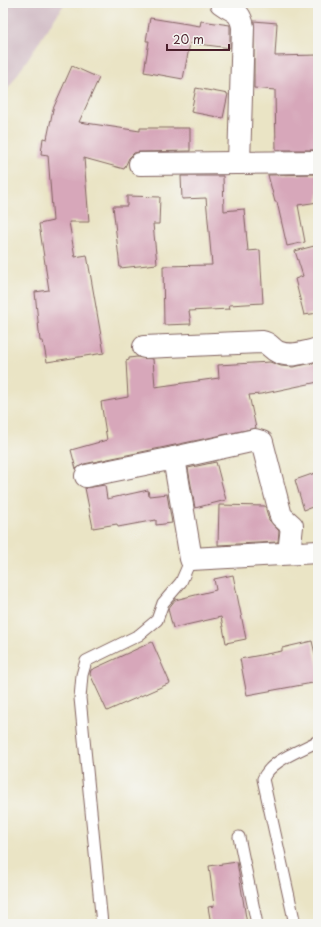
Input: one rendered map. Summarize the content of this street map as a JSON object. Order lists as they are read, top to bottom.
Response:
{
  "scale_bar": "20 m"
}
